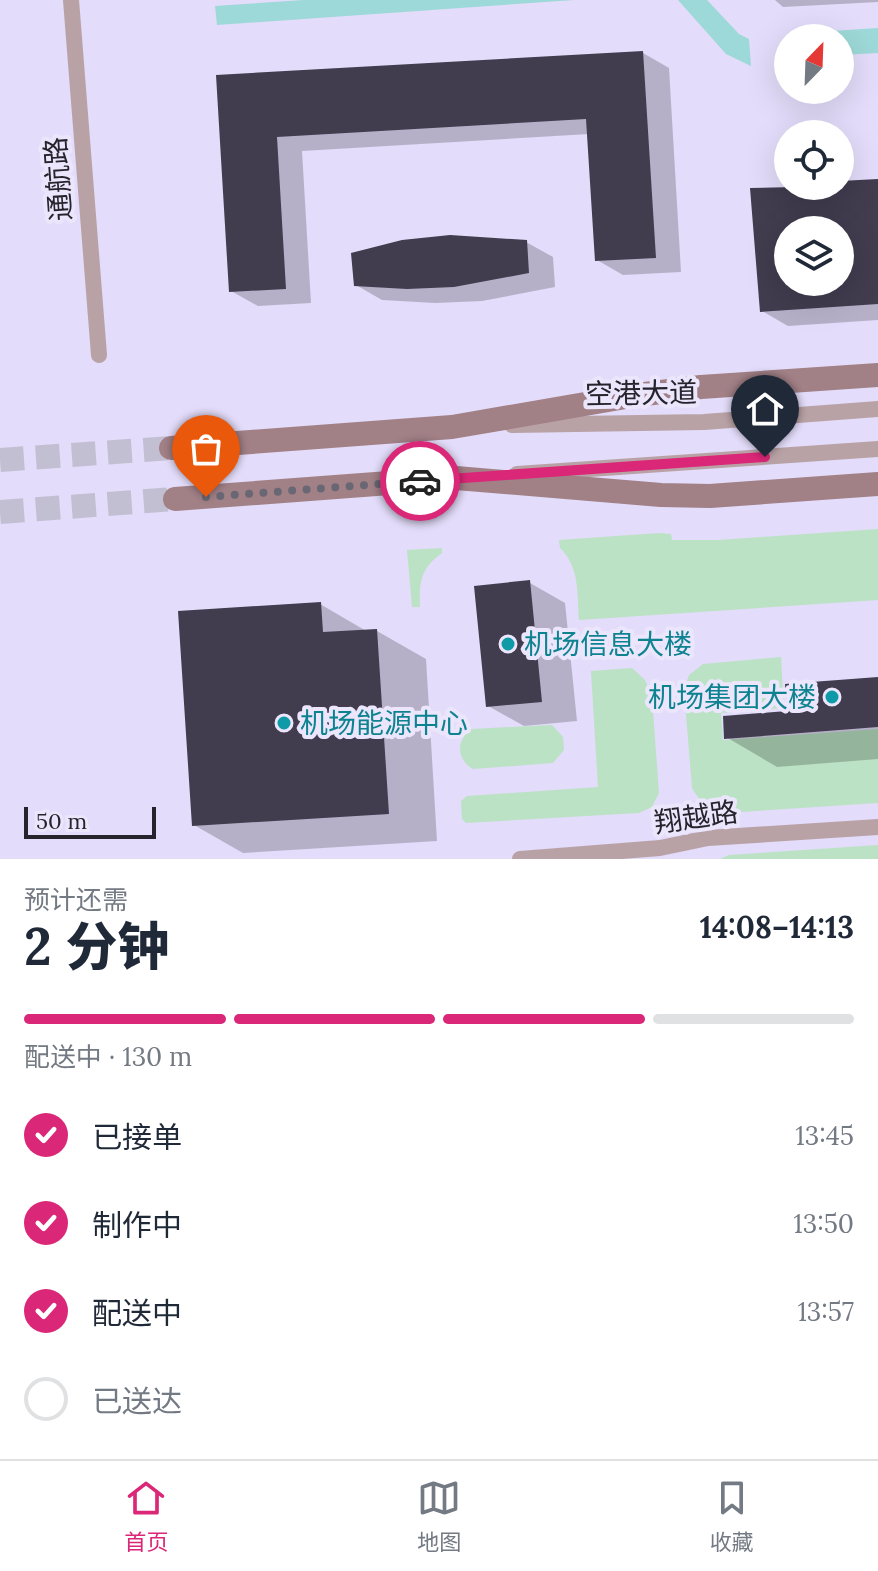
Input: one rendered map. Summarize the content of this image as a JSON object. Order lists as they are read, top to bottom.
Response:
{
  "streets": {
    "main road": ["空港大道"],
    "street": ["通航路", "翔越路"]
  },
  "places": ["机场信息大楼", "机场集团大楼", "机场能源中心"],
  "scale_bar": "50 m",
  "north": "top right",
  "page": {
    "scale": "50 m",
    "heading": ["2 分钟", "预计还需", "14:08–14:13"],
    "bar": "配送中 · 130 m",
    "list": [
      ["已接单", "13:45"],
      ["制作中", "13:50"],
      ["配送中", "13:57"],
      "已送达"
    ],
    "tabs": ["首页", "地图", "收藏"]
  }
}
